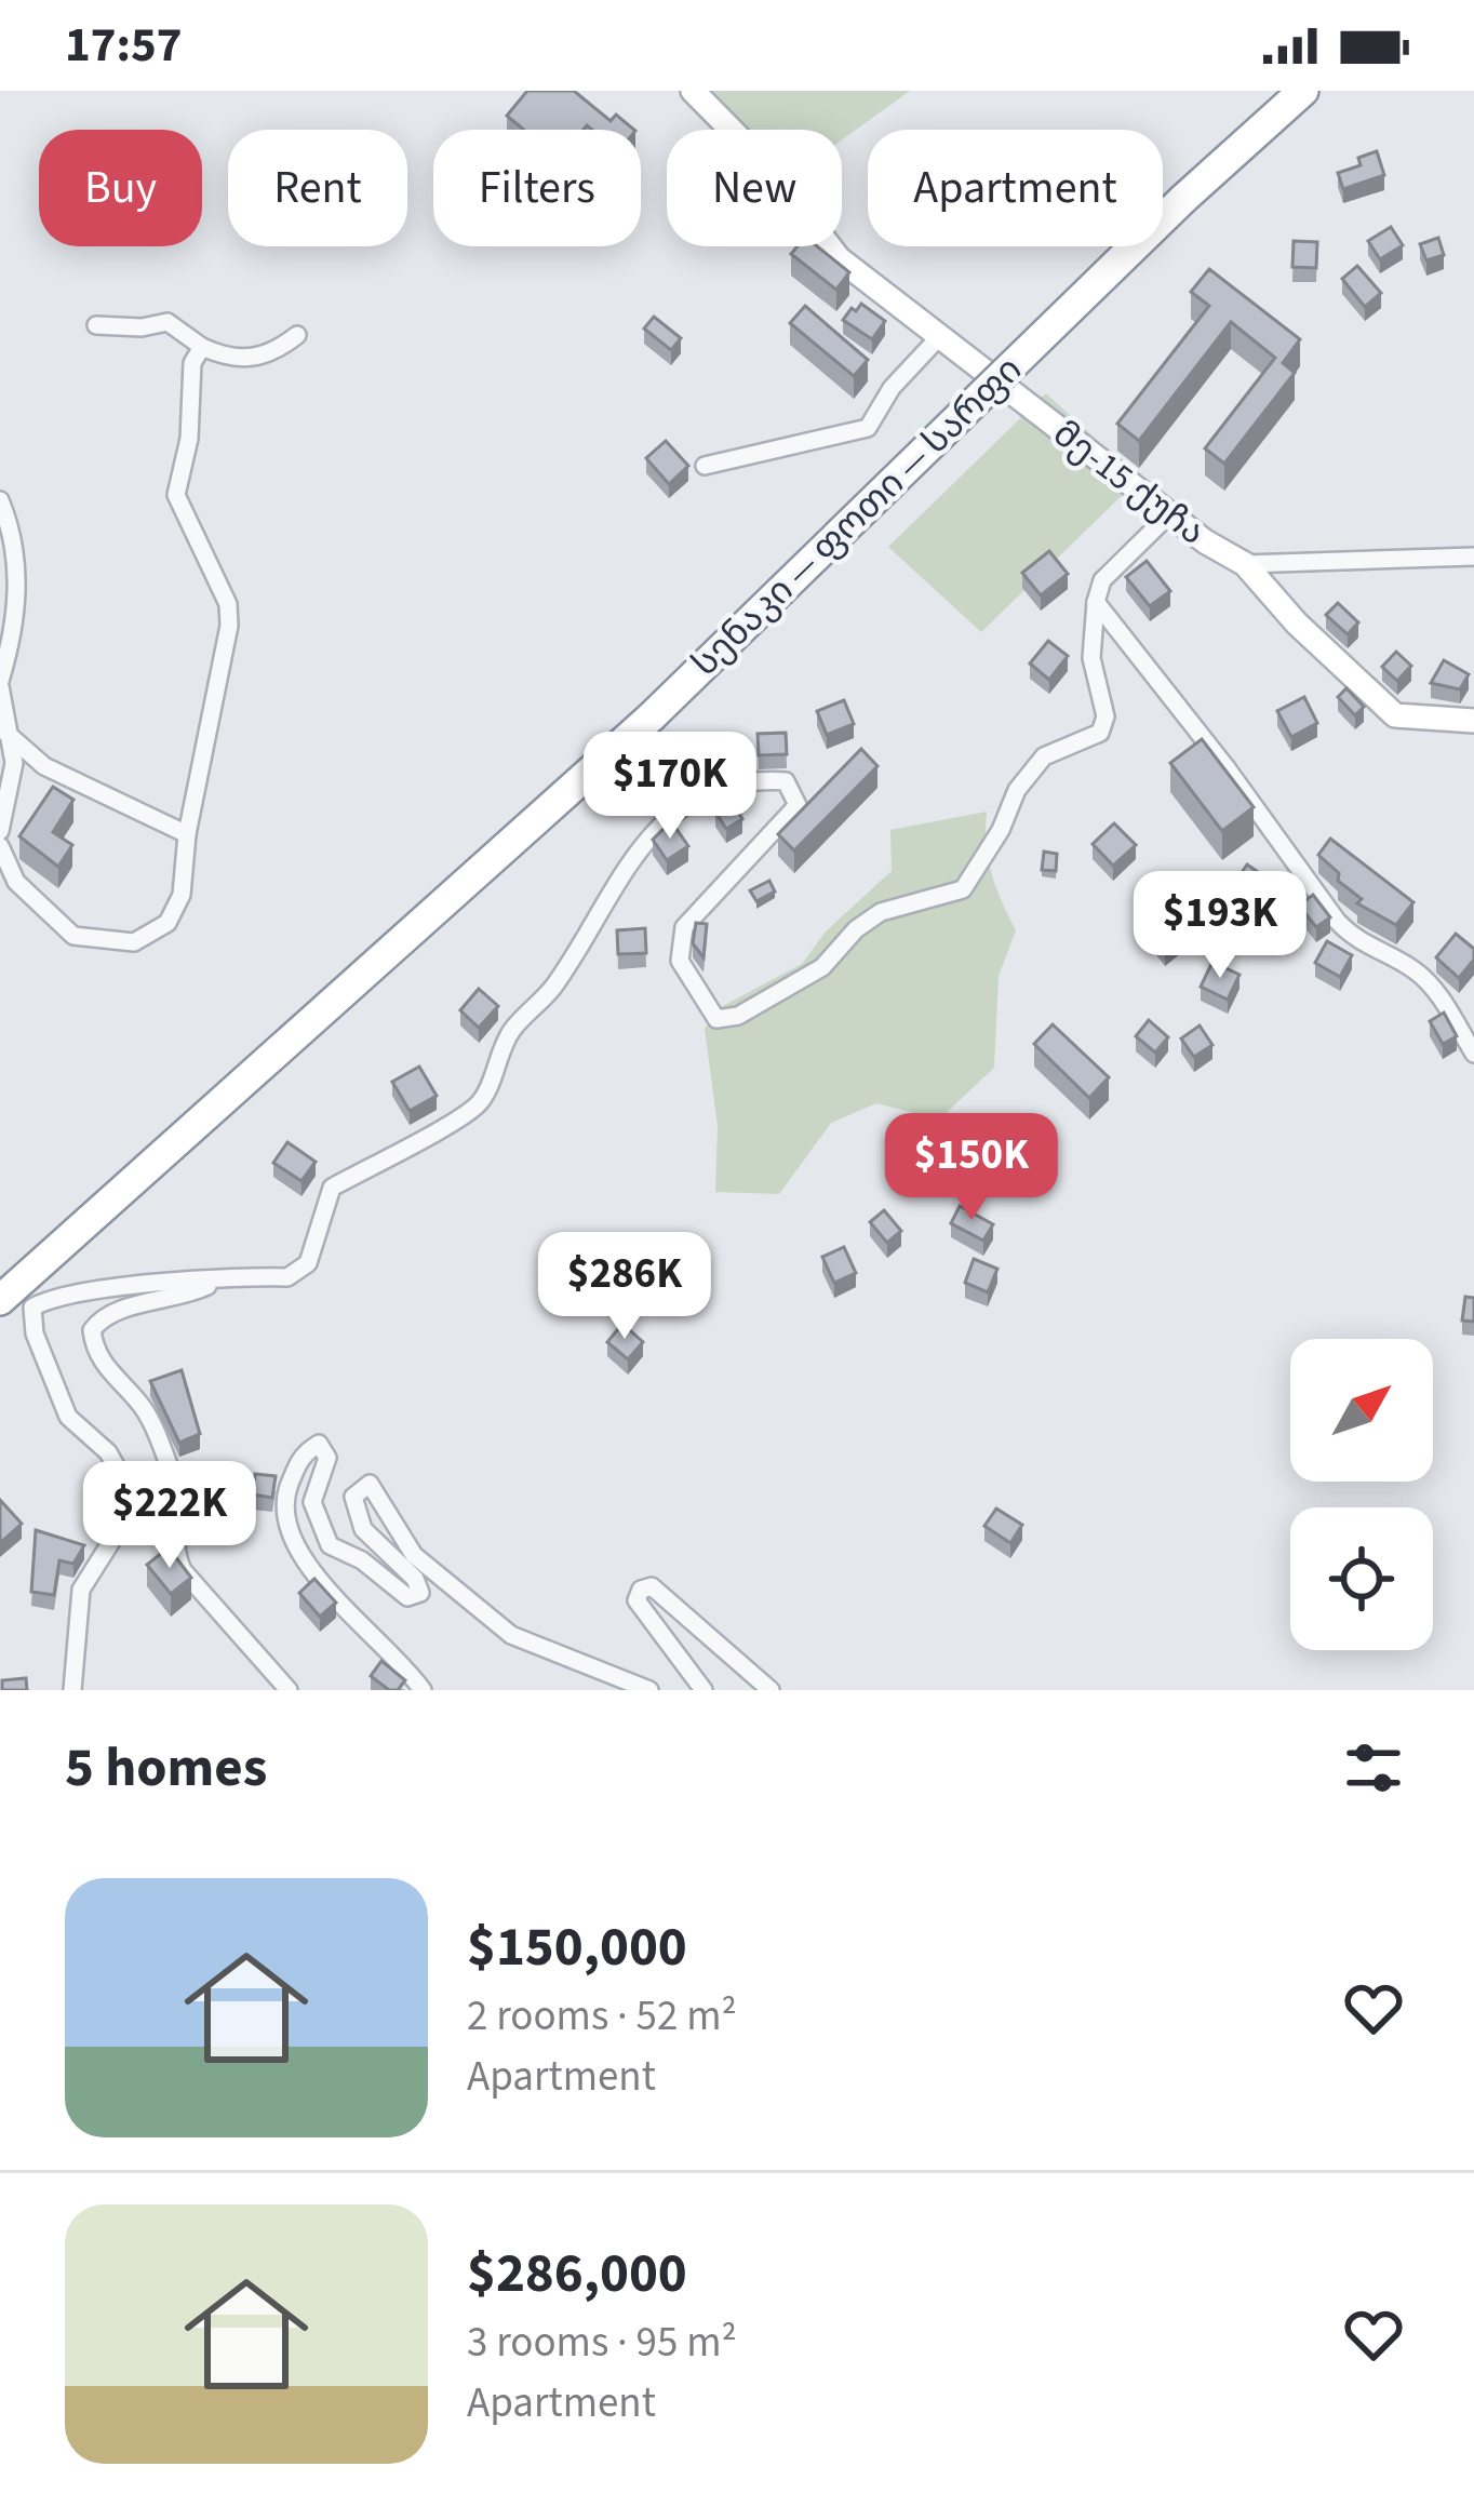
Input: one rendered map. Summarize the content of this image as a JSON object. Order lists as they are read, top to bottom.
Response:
{
  "streets": {
    "highway": ["სენაკი — ფოთი — სარფი"],
    "street": ["მე-15 ქუჩა"]
  },
  "north": "top right",
  "page": {
    "status": "17:57",
    "chip": [
      "Buy",
      "Rent",
      "Filters",
      "New",
      "Apartment"
    ],
    "price": [
      "$170K",
      "$193K",
      "$150K",
      "$286K",
      "$222K"
    ],
    "heading": "5 homes",
    "list": [
      {
        "name": "$150,000",
        "note": "2 rooms · 52 m² · Apartment"
      },
      {
        "name": "$286,000",
        "note": "3 rooms · 95 m² · Apartment"
      }
    ]
  }
}
